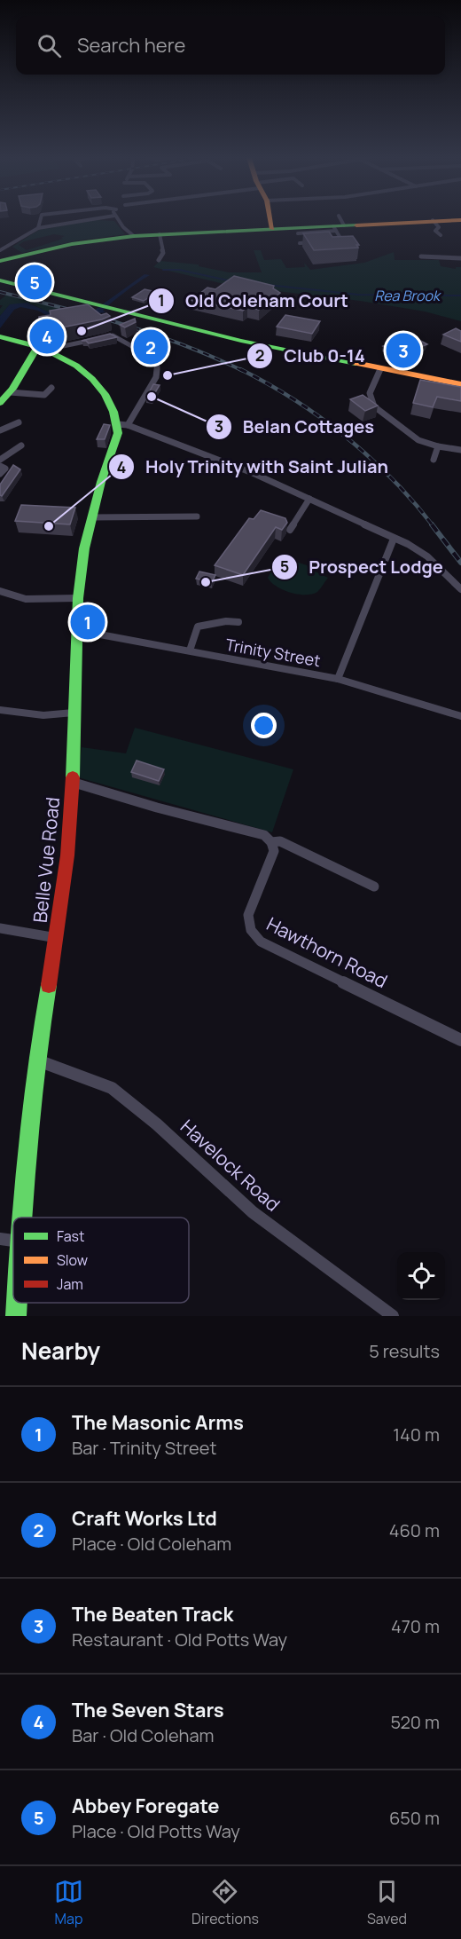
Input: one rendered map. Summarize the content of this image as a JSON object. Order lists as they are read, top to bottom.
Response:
{
  "streets": {
    "street": [
      "Trinity Street",
      "Belle Vue Road",
      "Hawthorn Road",
      "Havelock Road"
    ]
  },
  "crossings": [
    ["Trinity Street", "Belle Vue Road"],
    ["Belle Vue Road", "Havelock Road"]
  ],
  "water": ["Rea Brook"],
  "places": [
    "Old Coleham Court",
    "Club 0-14",
    "Belan Cottages",
    "Holy Trinity with Saint Julian",
    "Prospect Lodge"
  ],
  "legend": ["Fast", "Slow", "Jam"],
  "page": {
    "search": "Search here",
    "pins": [
      "5",
      "4",
      "2",
      "3",
      "1"
    ],
    "heading": ["Nearby", "5 results"],
    "list": [
      {
        "mark": "1",
        "name": "The Masonic Arms",
        "note": "Bar · Trinity Street",
        "value": "140 m"
      },
      {
        "mark": "2",
        "name": "Craft Works Ltd",
        "note": "Place · Old Coleham",
        "value": "460 m"
      },
      {
        "mark": "3",
        "name": "The Beaten Track",
        "note": "Restaurant · Old Potts Way",
        "value": "470 m"
      },
      {
        "mark": "4",
        "name": "The Seven Stars",
        "note": "Bar · Old Coleham",
        "value": "520 m"
      },
      {
        "mark": "5",
        "name": "Abbey Foregate",
        "note": "Place · Old Potts Way",
        "value": "650 m"
      }
    ],
    "nav": ["Map", "Directions", "Saved"]
  }
}
